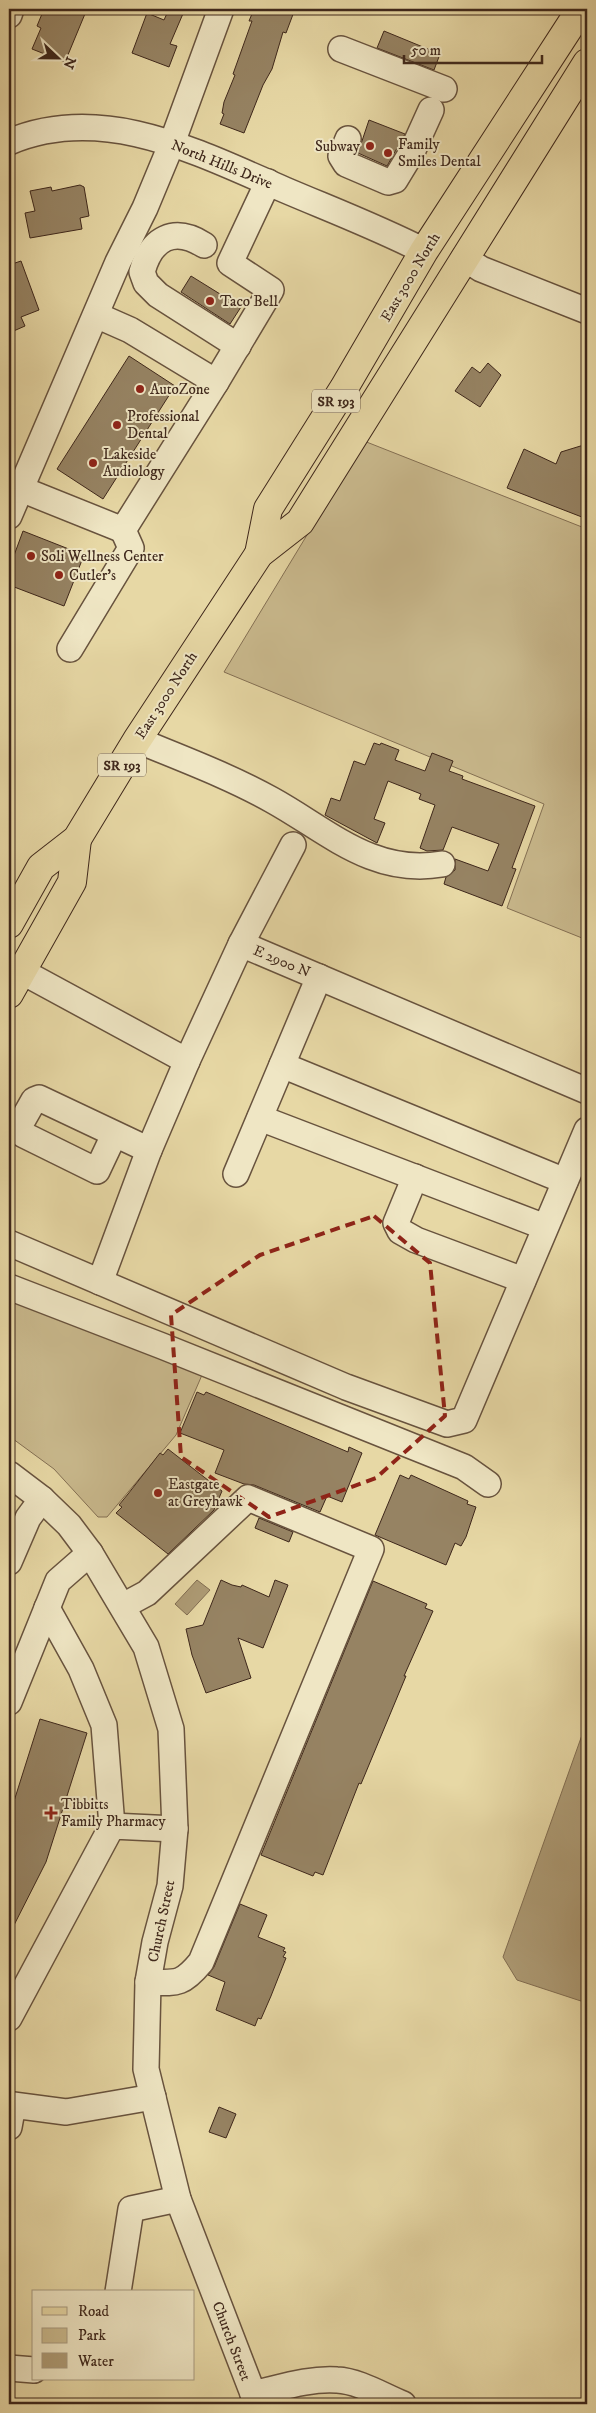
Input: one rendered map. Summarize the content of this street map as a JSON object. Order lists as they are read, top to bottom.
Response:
{
  "streets": {
    "main road": ["East 3000 North", "SR 193"],
    "street": ["North Hills Drive", "E 2900 N", "Church Street"]
  },
  "crossings": [
    ["North Hills Drive", "East 3000 North"]
  ],
  "places": {
    "other": [
      "Subway",
      "Family Smiles Dental",
      "Taco Bell",
      "AutoZone",
      "Professional Dental",
      "Lakeside Audiology",
      "Soli Wellness Center",
      "Cutler's",
      "Eastgate at Greyhawk"
    ],
    "health": ["Tibbitts Family Pharmacy"]
  },
  "legend": ["Road", "Park", "Water"],
  "scale_bar": "50 m",
  "north": "right"
}
